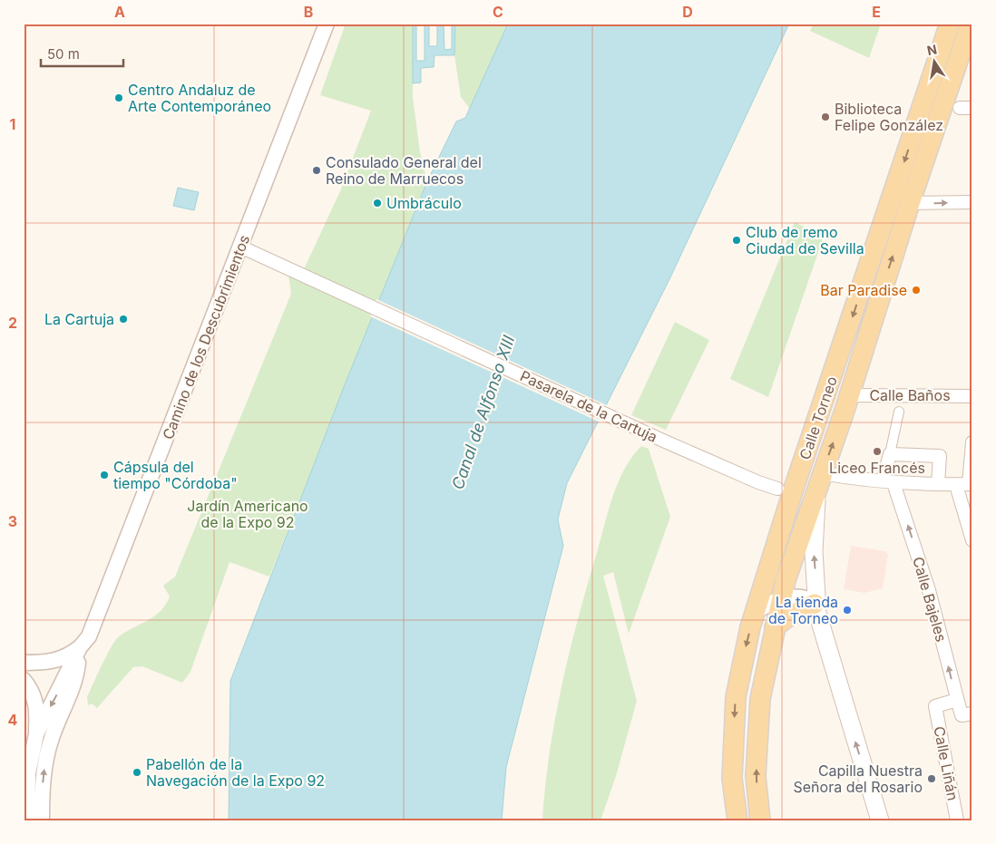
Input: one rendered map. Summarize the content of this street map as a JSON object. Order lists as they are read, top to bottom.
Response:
{
  "streets": {
    "main road": ["Calle Torneo"],
    "street": [
      "Camino de los Descubrimientos",
      "Calle Baños",
      "Pasarela de la Cartuja",
      "Calle Bajeles",
      "Calle Liñán"
    ]
  },
  "crossings": [
    ["Camino de los Descubrimientos", "Pasarela de la Cartuja"],
    ["Calle Baños", "Calle Torneo"],
    ["Pasarela de la Cartuja", "Calle Torneo"],
    ["Calle Bajeles", "Calle Liñán"]
  ],
  "water": ["Canal de Alfonso XIII"],
  "parks": ["Jardín Americano de la Expo 92"],
  "places": [
    "Centro Andaluz de Arte Contemporáneo",
    "Biblioteca Felipe González",
    "Consulado General del Reino de Marruecos",
    "Umbráculo",
    "Club de remo Ciudad de Sevilla",
    "Bar Paradise",
    "La Cartuja",
    "Liceo Francés",
    "Cápsula del tiempo \"Córdoba\"",
    "La tienda de Torneo",
    "Pabellón de la Navegación de la Expo 92",
    "Capilla Nuestra Señora del Rosario"
  ],
  "scale_bar": "50 m",
  "north": "top",
  "grid": {
    "columns": [
      "A",
      "B",
      "C",
      "D",
      "E"
    ],
    "rows": [
      "1",
      "2",
      "3",
      "4"
    ]
  }
}
